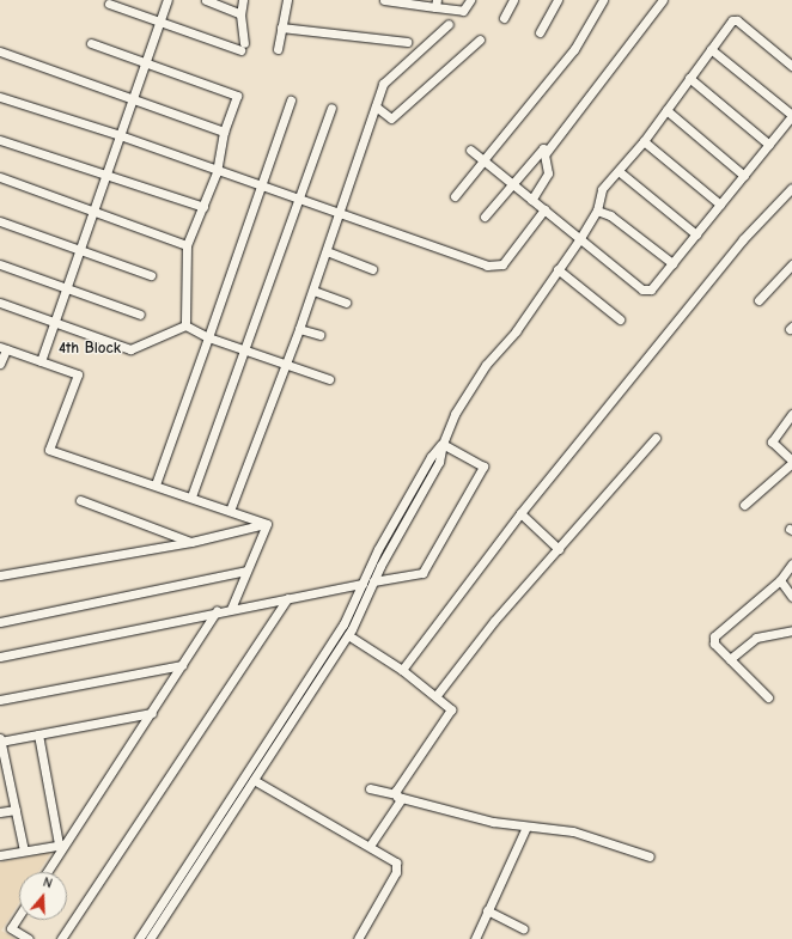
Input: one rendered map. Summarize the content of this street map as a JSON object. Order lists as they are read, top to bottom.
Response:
{
  "districts": ["4th Block"],
  "north": "top"
}
